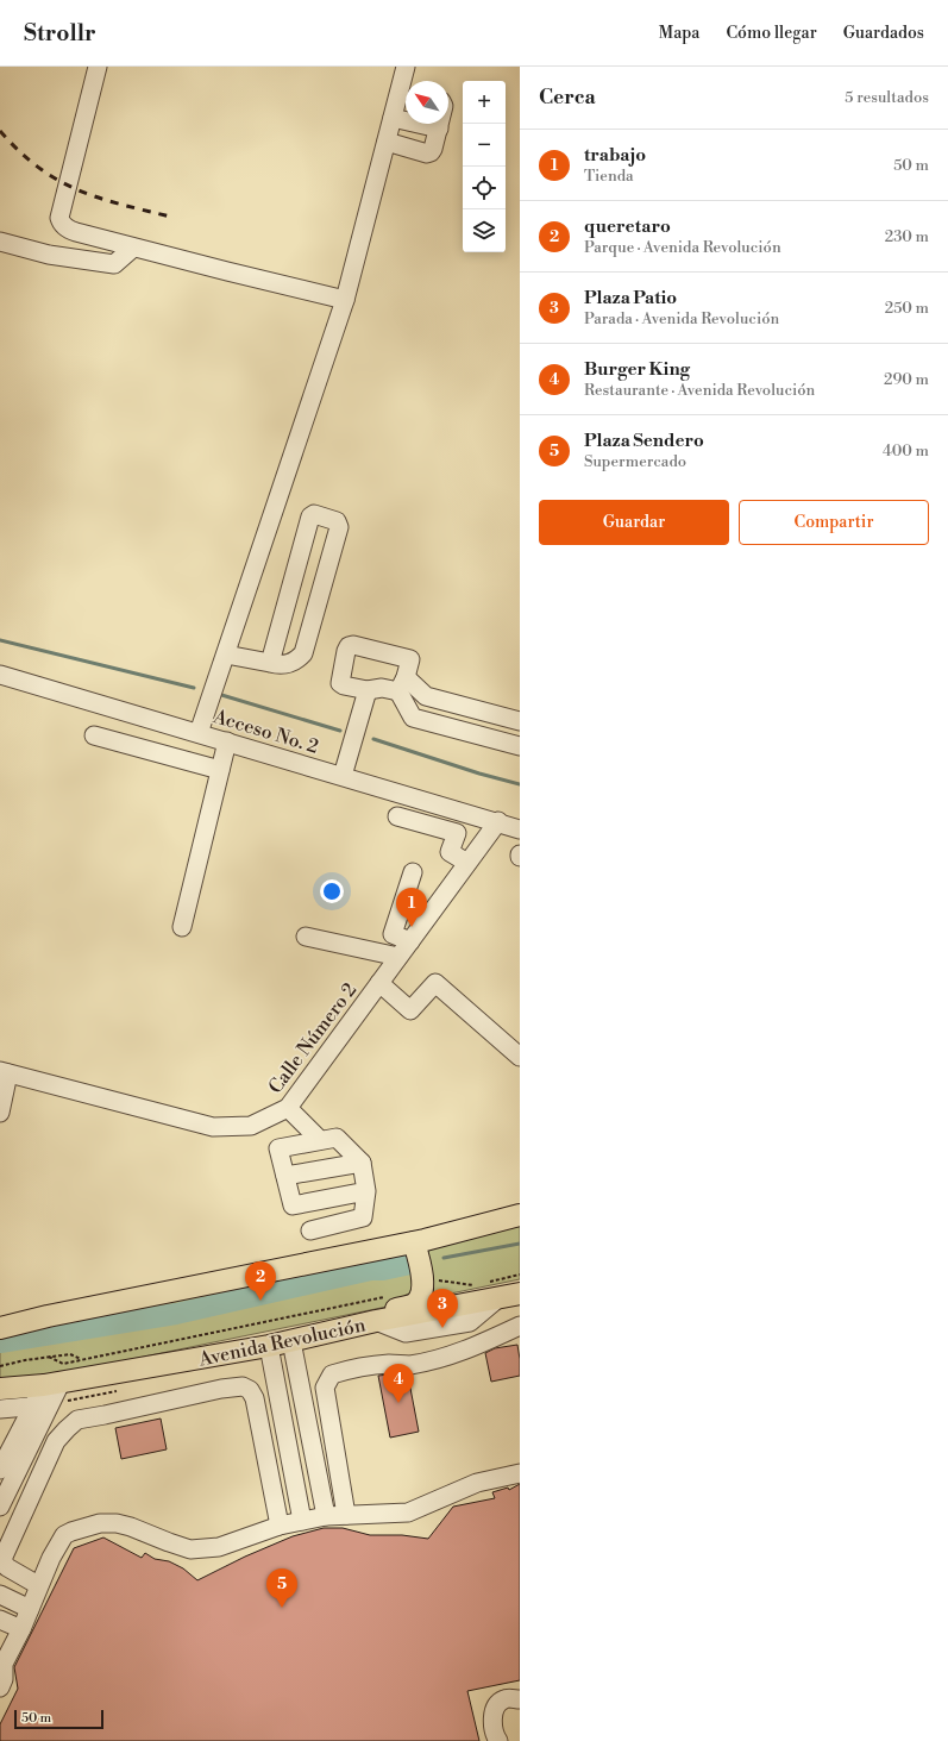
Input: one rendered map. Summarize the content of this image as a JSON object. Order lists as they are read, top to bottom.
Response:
{
  "streets": {
    "main road": ["Avenida Revolución"],
    "street": ["Acceso No. 2", "Calle Número 2"]
  },
  "crossings": [
    ["Acceso No. 2", "Calle Número 2"]
  ],
  "scale_bar": "50 m",
  "north": "top left",
  "page": {
    "header": "Strollr",
    "nav": ["Mapa", "Cómo llegar", "Guardados"],
    "heading": ["Cerca", "5 resultados"],
    "map_buttons": ["+", "−"],
    "list": [
      {
        "mark": "1",
        "name": "trabajo",
        "note": "Tienda",
        "value": "50 m"
      },
      {
        "mark": "2",
        "name": "queretaro",
        "note": "Parque · Avenida Revolución",
        "value": "230 m"
      },
      {
        "mark": "3",
        "name": "Plaza Patio",
        "note": "Parada · Avenida Revolución",
        "value": "250 m"
      },
      {
        "mark": "4",
        "name": "Burger King",
        "note": "Restaurante · Avenida Revolución",
        "value": "290 m"
      },
      {
        "mark": "5",
        "name": "Plaza Sendero",
        "note": "Supermercado",
        "value": "400 m"
      }
    ],
    "buttons": ["Guardar", "Compartir"],
    "pins": [
      "1",
      "2",
      "3",
      "4",
      "5"
    ],
    "scale": "50 m"
  }
}
